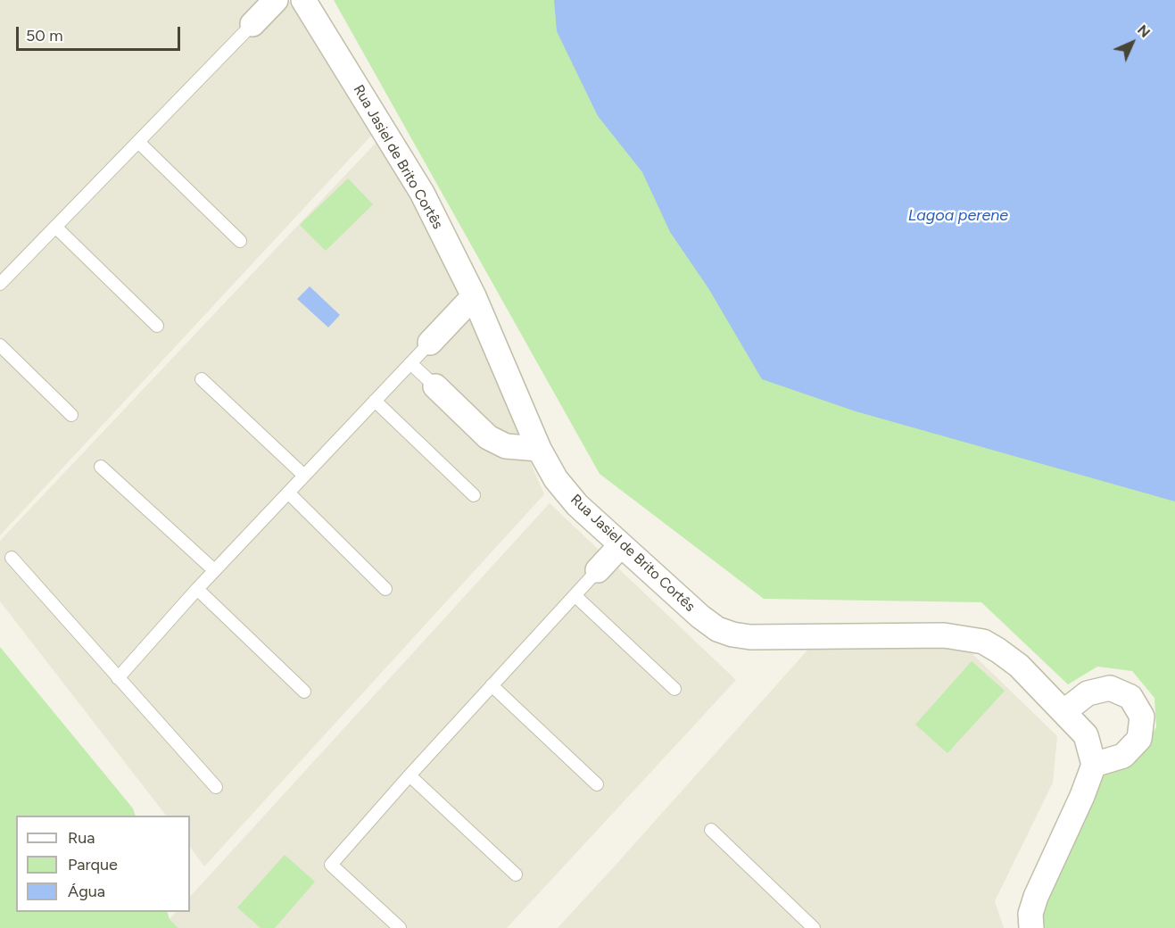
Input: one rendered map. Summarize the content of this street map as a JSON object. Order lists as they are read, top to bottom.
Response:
{
  "streets": {
    "street": ["Rua Jasiel de Brito Cortês"]
  },
  "water": ["Lagoa perene"],
  "legend": ["Rua", "Parque", "Água"],
  "scale_bar": "50 m",
  "north": "top right"
}
